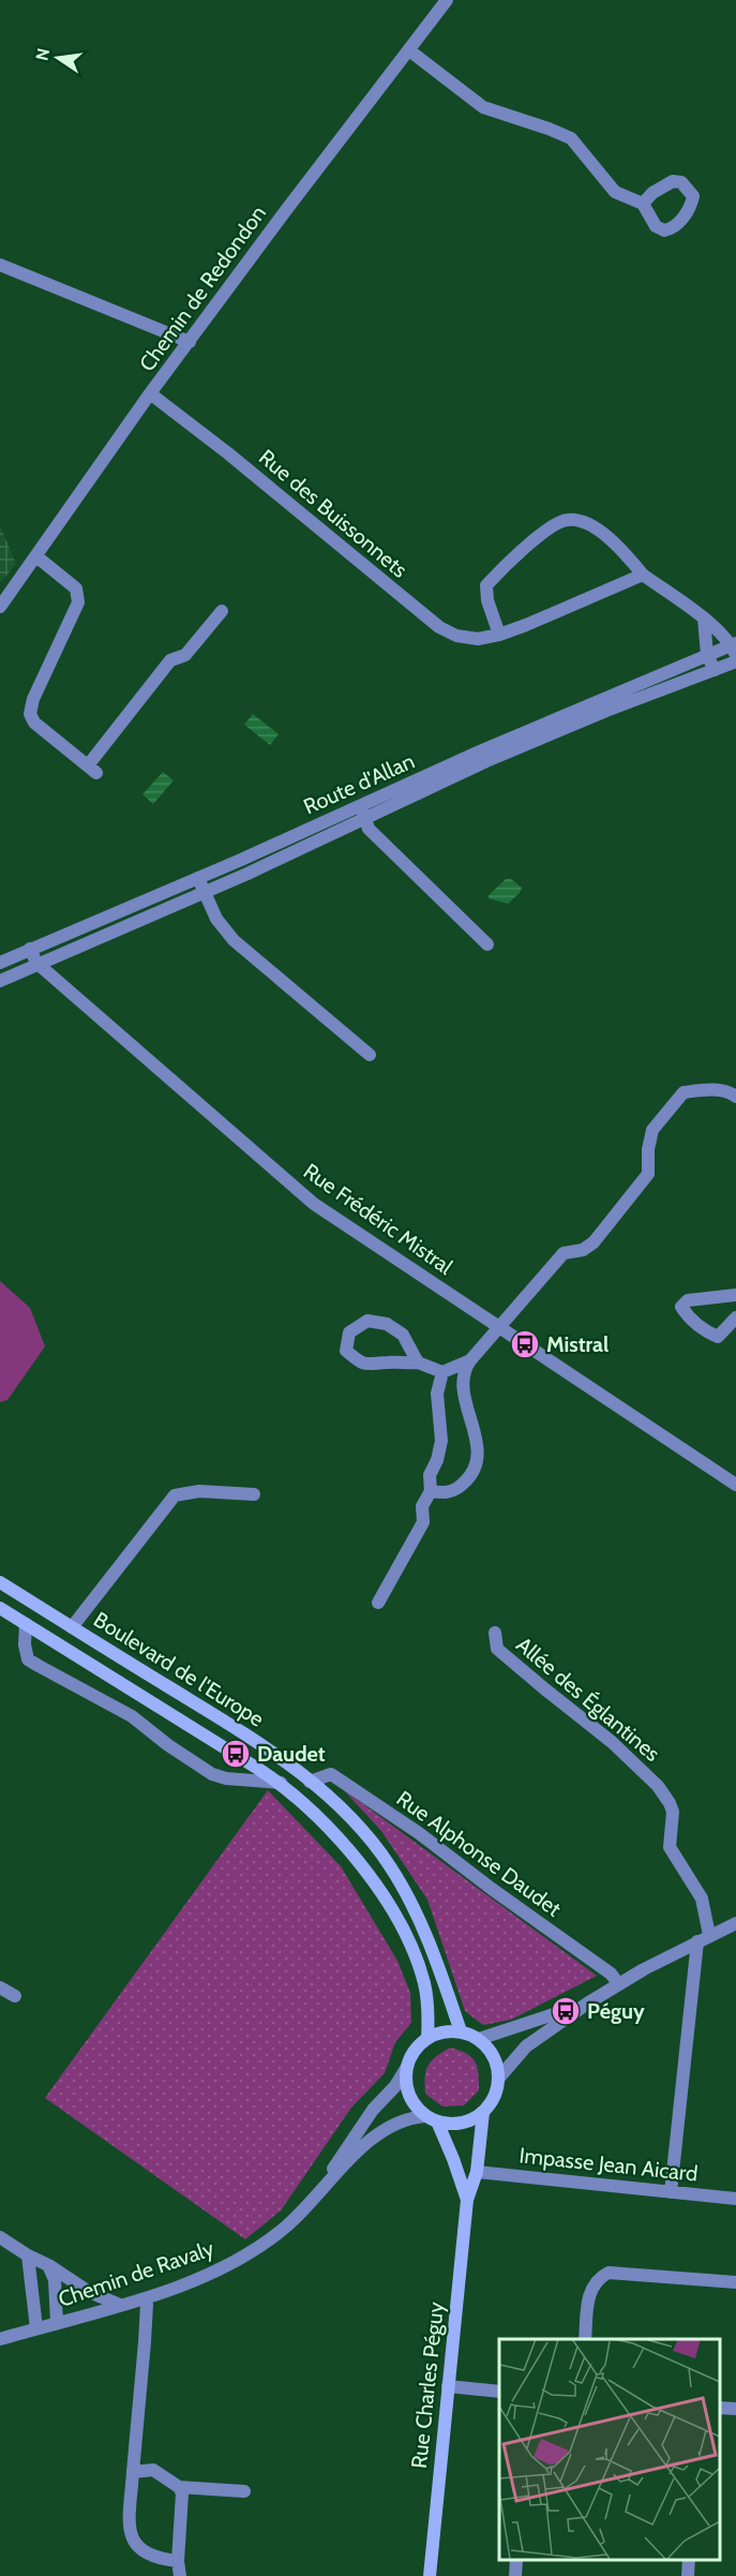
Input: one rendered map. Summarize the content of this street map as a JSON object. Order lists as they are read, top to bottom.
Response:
{
  "streets": {
    "main road": ["Boulevard de l'Europe", "Rue Charles Péguy"],
    "street": [
      "Chemin de Redondon",
      "Rue des Buissonnets",
      "Route d'Allan",
      "Rue Frédéric Mistral",
      "Allée des Églantines",
      "Rue Alphonse Daudet",
      "Impasse Jean Aicard",
      "Chemin de Ravaly"
    ]
  },
  "crossings": [
    ["Chemin de Redondon", "Rue des Buissonnets"],
    ["Route d'Allan", "Rue Frédéric Mistral"],
    ["Boulevard de l'Europe", "Rue Alphonse Daudet"],
    ["Boulevard de l'Europe", "Chemin de Ravaly"],
    ["Boulevard de l'Europe", "Rue Charles Péguy"],
    ["Allée des Églantines", "Impasse Jean Aicard"],
    ["Impasse Jean Aicard", "Rue Charles Péguy"],
    ["Chemin de Ravaly", "Rue Charles Péguy"]
  ],
  "places": {
    "bus stop": ["Mistral", "Daudet", "Péguy"]
  },
  "north": "left"
}
